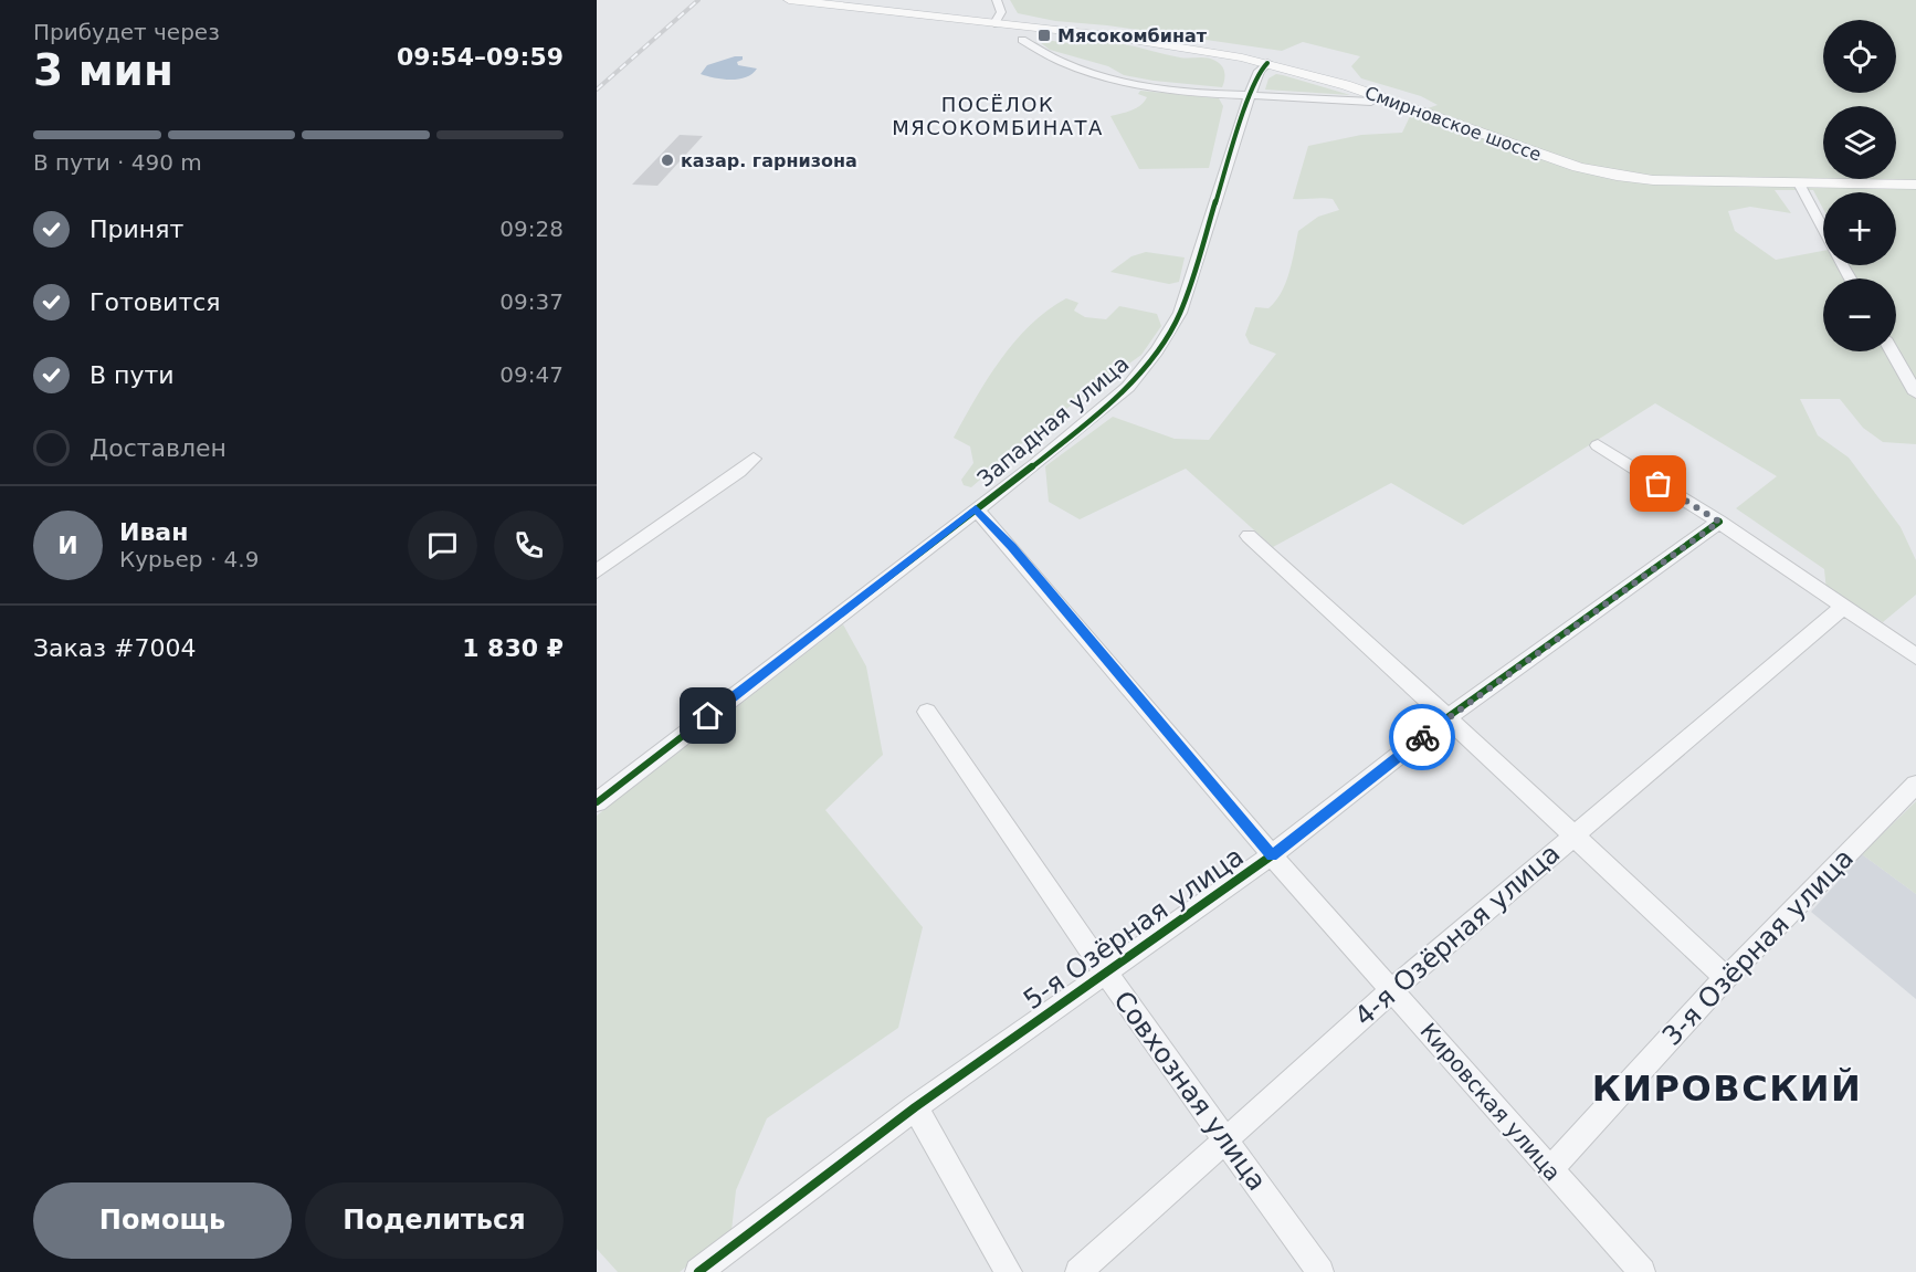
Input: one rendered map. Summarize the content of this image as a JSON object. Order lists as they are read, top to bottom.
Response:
{
  "streets": {
    "main road": ["Смирновское шоссе"],
    "street": [
      "Западная улица",
      "5-я Озёрная улица",
      "4-я Озёрная улица",
      "3-я Озёрная улица",
      "Совхозная улица",
      "Кировская улица"
    ]
  },
  "crossings": [
    ["Смирновское шоссе", "Западная улица"],
    ["Западная улица", "Кировская улица"],
    ["5-я Озёрная улица", "Совхозная улица"],
    ["5-я Озёрная улица", "Кировская улица"],
    ["4-я Озёрная улица", "Совхозная улица"],
    ["4-я Озёрная улица", "Кировская улица"],
    ["3-я Озёрная улица", "Кировская улица"]
  ],
  "districts": ["ПОСЁЛОК МЯСОКОМБИНАТА", "КИРОВСКИЙ"],
  "places": {
    "transit": ["Мясокомбинат"],
    "other": ["казар. гарнизона"]
  },
  "page": {
    "heading": ["3 мин", "Прибудет через", "09:54–09:59"],
    "panel": [
      "Иван",
      "Курьер · 4.9",
      "Заказ #7004",
      "1 830 ₽"
    ],
    "map_buttons": ["+", "−"],
    "bar": "В пути · 490 m",
    "list": [
      ["Принят", "09:28"],
      ["Готовится", "09:37"],
      ["В пути", "09:47"],
      "Доставлен"
    ],
    "round": "И",
    "buttons": ["Помощь", "Поделиться"]
  }
}
